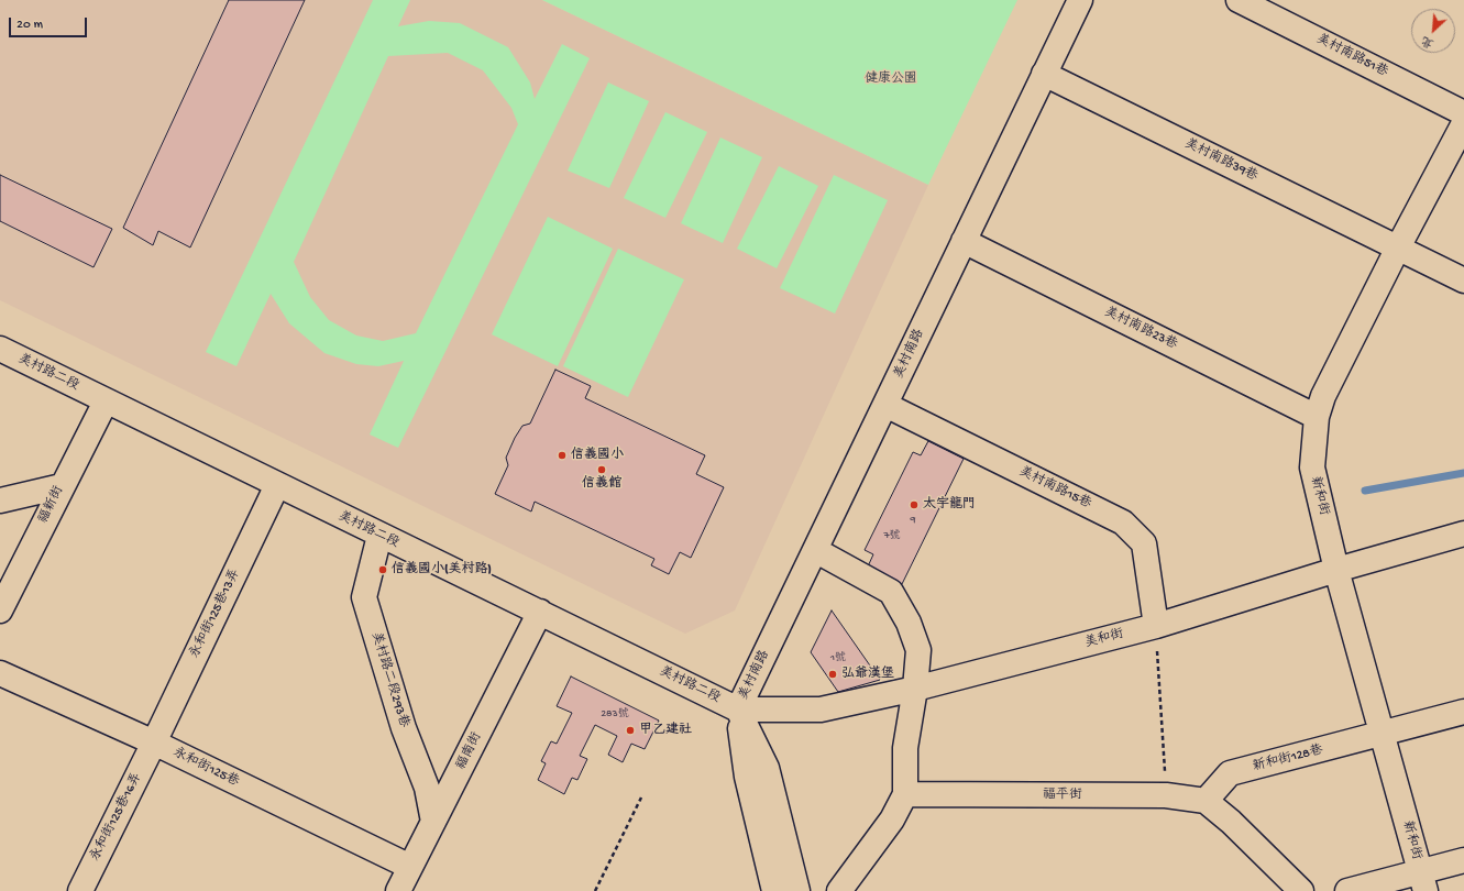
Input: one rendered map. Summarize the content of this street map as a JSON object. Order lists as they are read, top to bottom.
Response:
{
  "streets": {
    "street": [
      "美村南路51巷",
      "美村南路39巷",
      "美村南路23巷",
      "美村南路",
      "美村路二段",
      "美村南路15巷",
      "新和街",
      "福新街",
      "永和街125巷13弄",
      "美和街",
      "美村路二段293巷",
      "福南街",
      "新和街128巷",
      "永和街125巷",
      "福平街",
      "永和街125巷16弄"
    ]
  },
  "crossings": [
    ["美村南路39巷", "美村南路"],
    ["美村南路39巷", "新和街"],
    ["美村南路23巷", "美村南路"],
    ["美村南路23巷", "新和街"],
    ["美村南路", "美村路二段"],
    ["美村南路", "美村南路15巷"],
    ["美村南路", "美和街"],
    ["美村路二段", "福新街"],
    ["美村路二段", "永和街125巷13弄"],
    ["美村路二段", "美和街"],
    ["美村路二段", "美村路二段293巷"],
    ["美村路二段", "福南街"],
    ["美村南路15巷", "美和街"],
    ["新和街", "美和街"],
    ["新和街", "新和街128巷"],
    ["永和街125巷13弄", "永和街125巷"],
    ["永和街125巷13弄", "永和街125巷16弄"],
    ["美村路二段293巷", "福南街"],
    ["福南街", "永和街125巷"],
    ["新和街128巷", "福平街"],
    ["永和街125巷", "永和街125巷16弄"]
  ],
  "parks": ["健康公園"],
  "places": [
    "信義國小",
    "信義館",
    "太宇龍門",
    "信義國小(美村路)",
    "弘爺漢堡",
    "甲乙建社"
  ],
  "house_numbers": [
    "9",
    "7號",
    "1號",
    "283號"
  ],
  "scale_bar": "20 m",
  "north": "bottom left"
}
